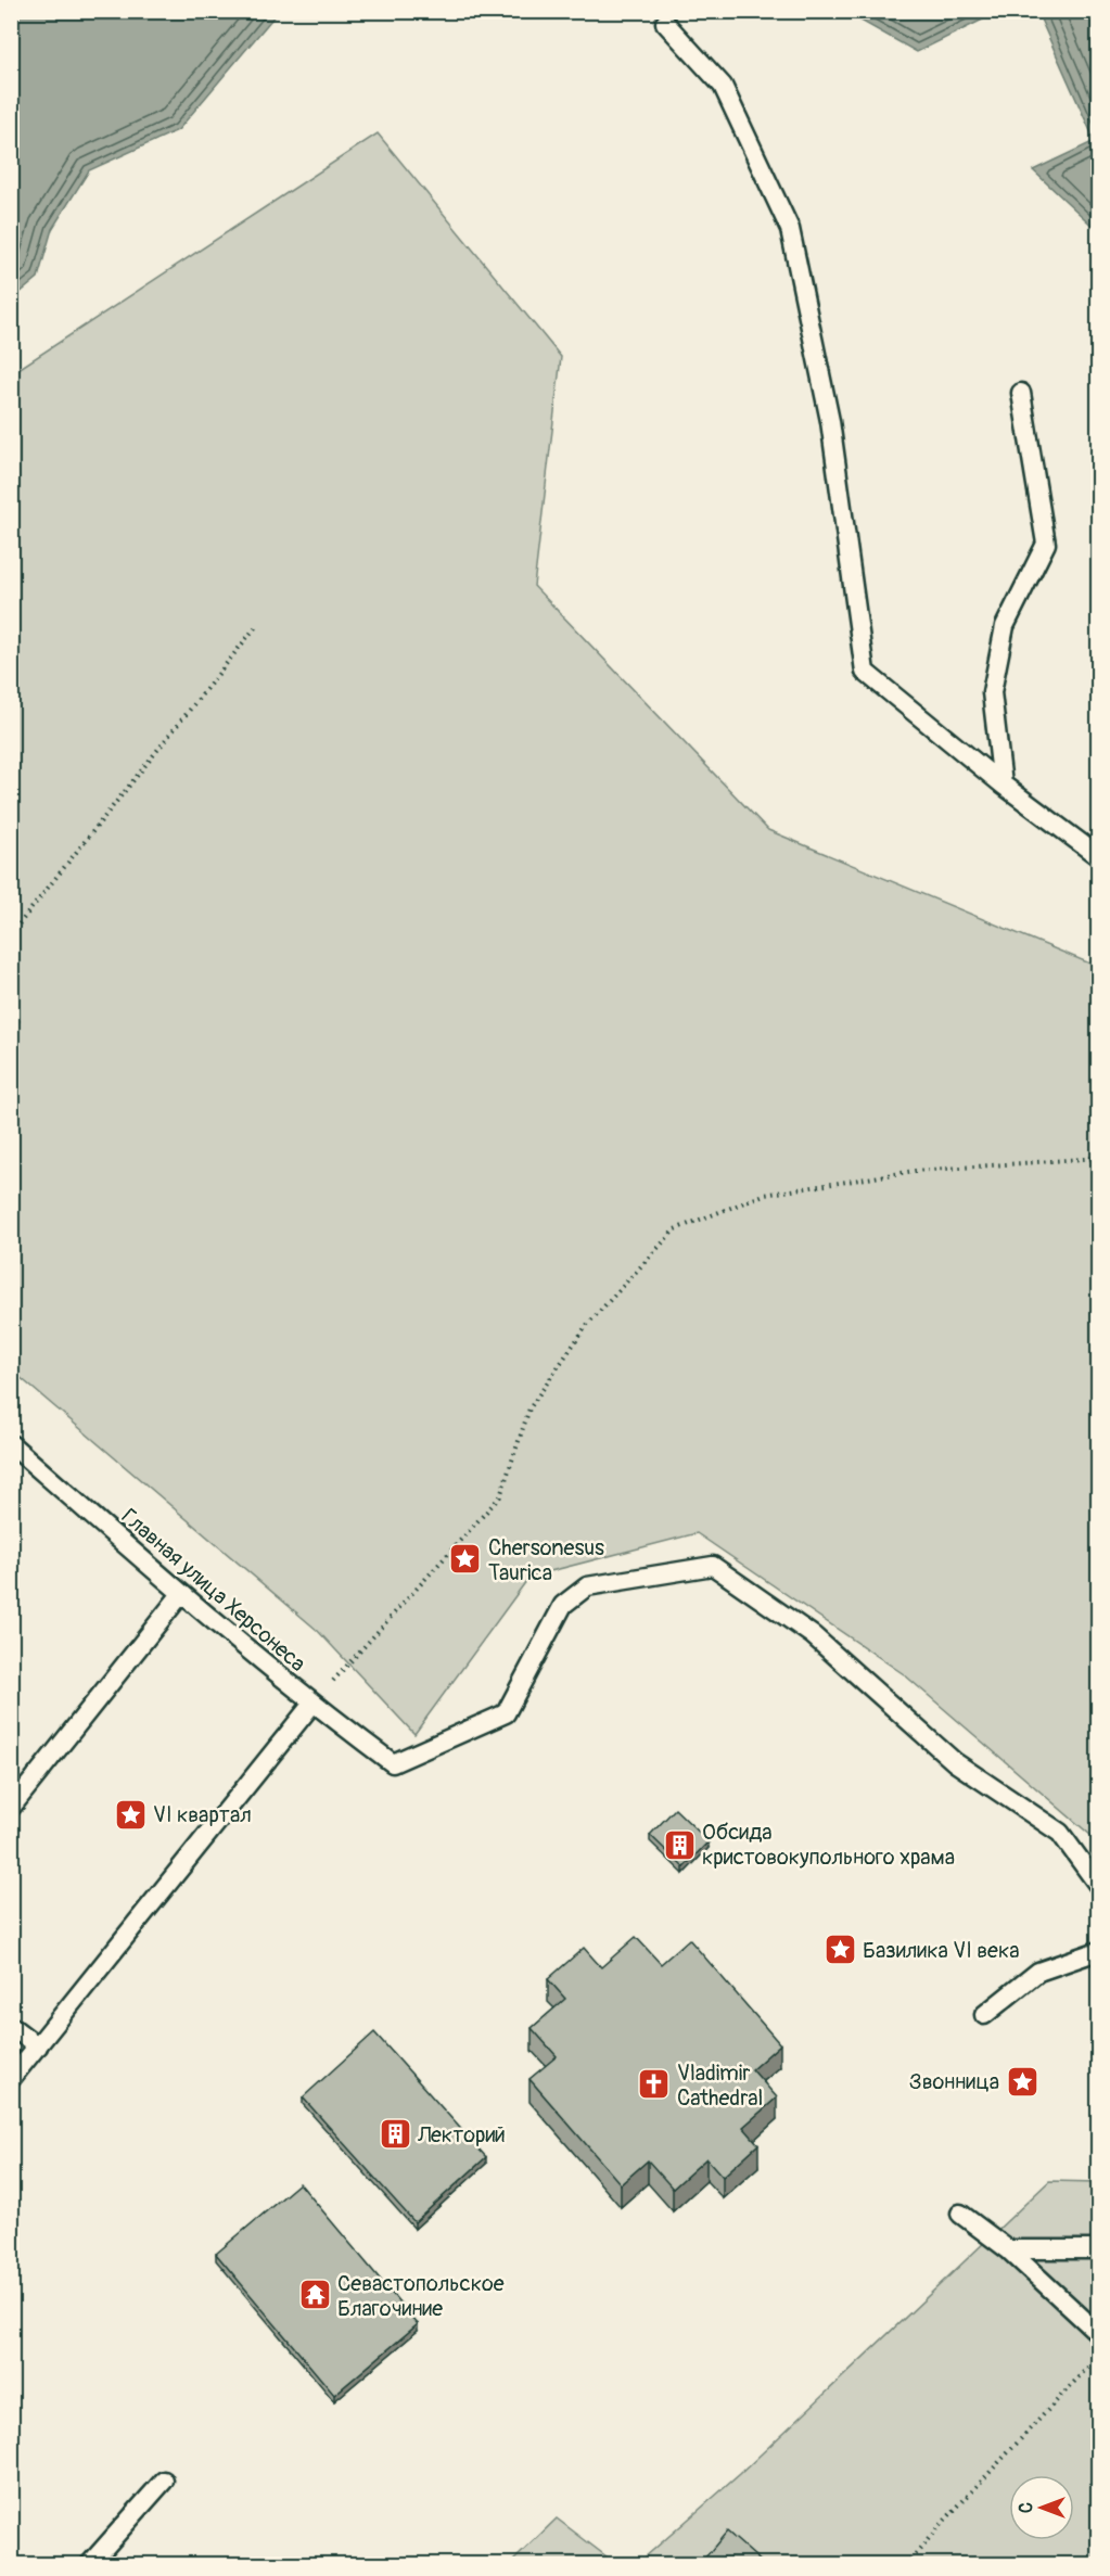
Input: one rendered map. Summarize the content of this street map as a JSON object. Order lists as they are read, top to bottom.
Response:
{
  "streets": {
    "lane": ["Главная улица Херсонеса"]
  },
  "places": {
    "place": [
      "Chersonesus Taurica",
      "VI квартал",
      "Базилика VI века",
      "Звонница"
    ],
    "building": ["Обсида кристовокупольного храма", "Лекторий"],
    "church": ["Vladimir Cathedral"],
    "temple": ["Севастопольское Благочиние"]
  },
  "north": "left"
}
